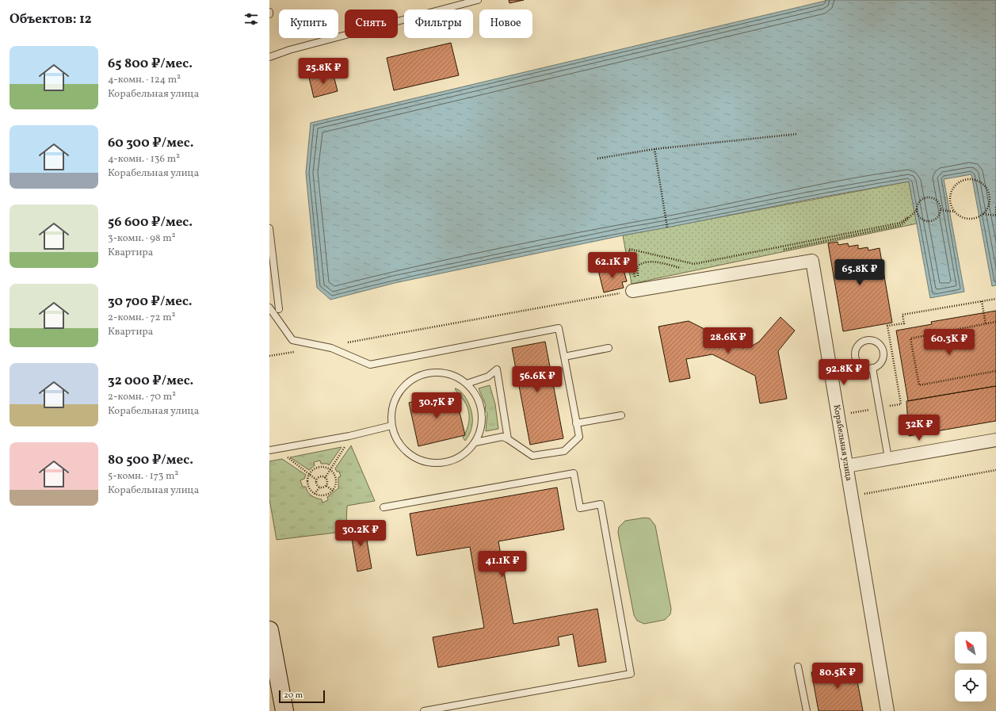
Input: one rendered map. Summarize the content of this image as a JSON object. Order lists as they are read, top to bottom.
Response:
{
  "streets": {
    "street": ["Корабельная улица"]
  },
  "scale_bar": "20 m",
  "north": "top left",
  "page": {
    "heading": "Объектов: 12",
    "chip": [
      "Купить",
      "Снять",
      "Фильтры",
      "Новое"
    ],
    "list": [
      {
        "name": "65 800 ₽/мес.",
        "note": "4-комн. · 124 m² · Корабельная улица"
      },
      {
        "name": "60 300 ₽/мес.",
        "note": "4-комн. · 136 m² · Корабельная улица"
      },
      {
        "name": "56 600 ₽/мес.",
        "note": "3-комн. · 98 m² · Квартира"
      },
      {
        "name": "30 700 ₽/мес.",
        "note": "2-комн. · 72 m² · Квартира"
      },
      {
        "name": "32 000 ₽/мес.",
        "note": "2-комн. · 70 m² · Корабельная улица"
      },
      {
        "name": "80 500 ₽/мес.",
        "note": "5-комн. · 173 m² · Корабельная улица"
      }
    ],
    "price": [
      "25.8K ₽",
      "62.1K ₽",
      "65.8K ₽",
      "28.6K ₽",
      "60.3K ₽",
      "92.8K ₽",
      "56.6K ₽",
      "30.7K ₽",
      "32K ₽",
      "30.2K ₽",
      "41.1K ₽",
      "80.5K ₽"
    ],
    "scale": "20 m"
  }
}
